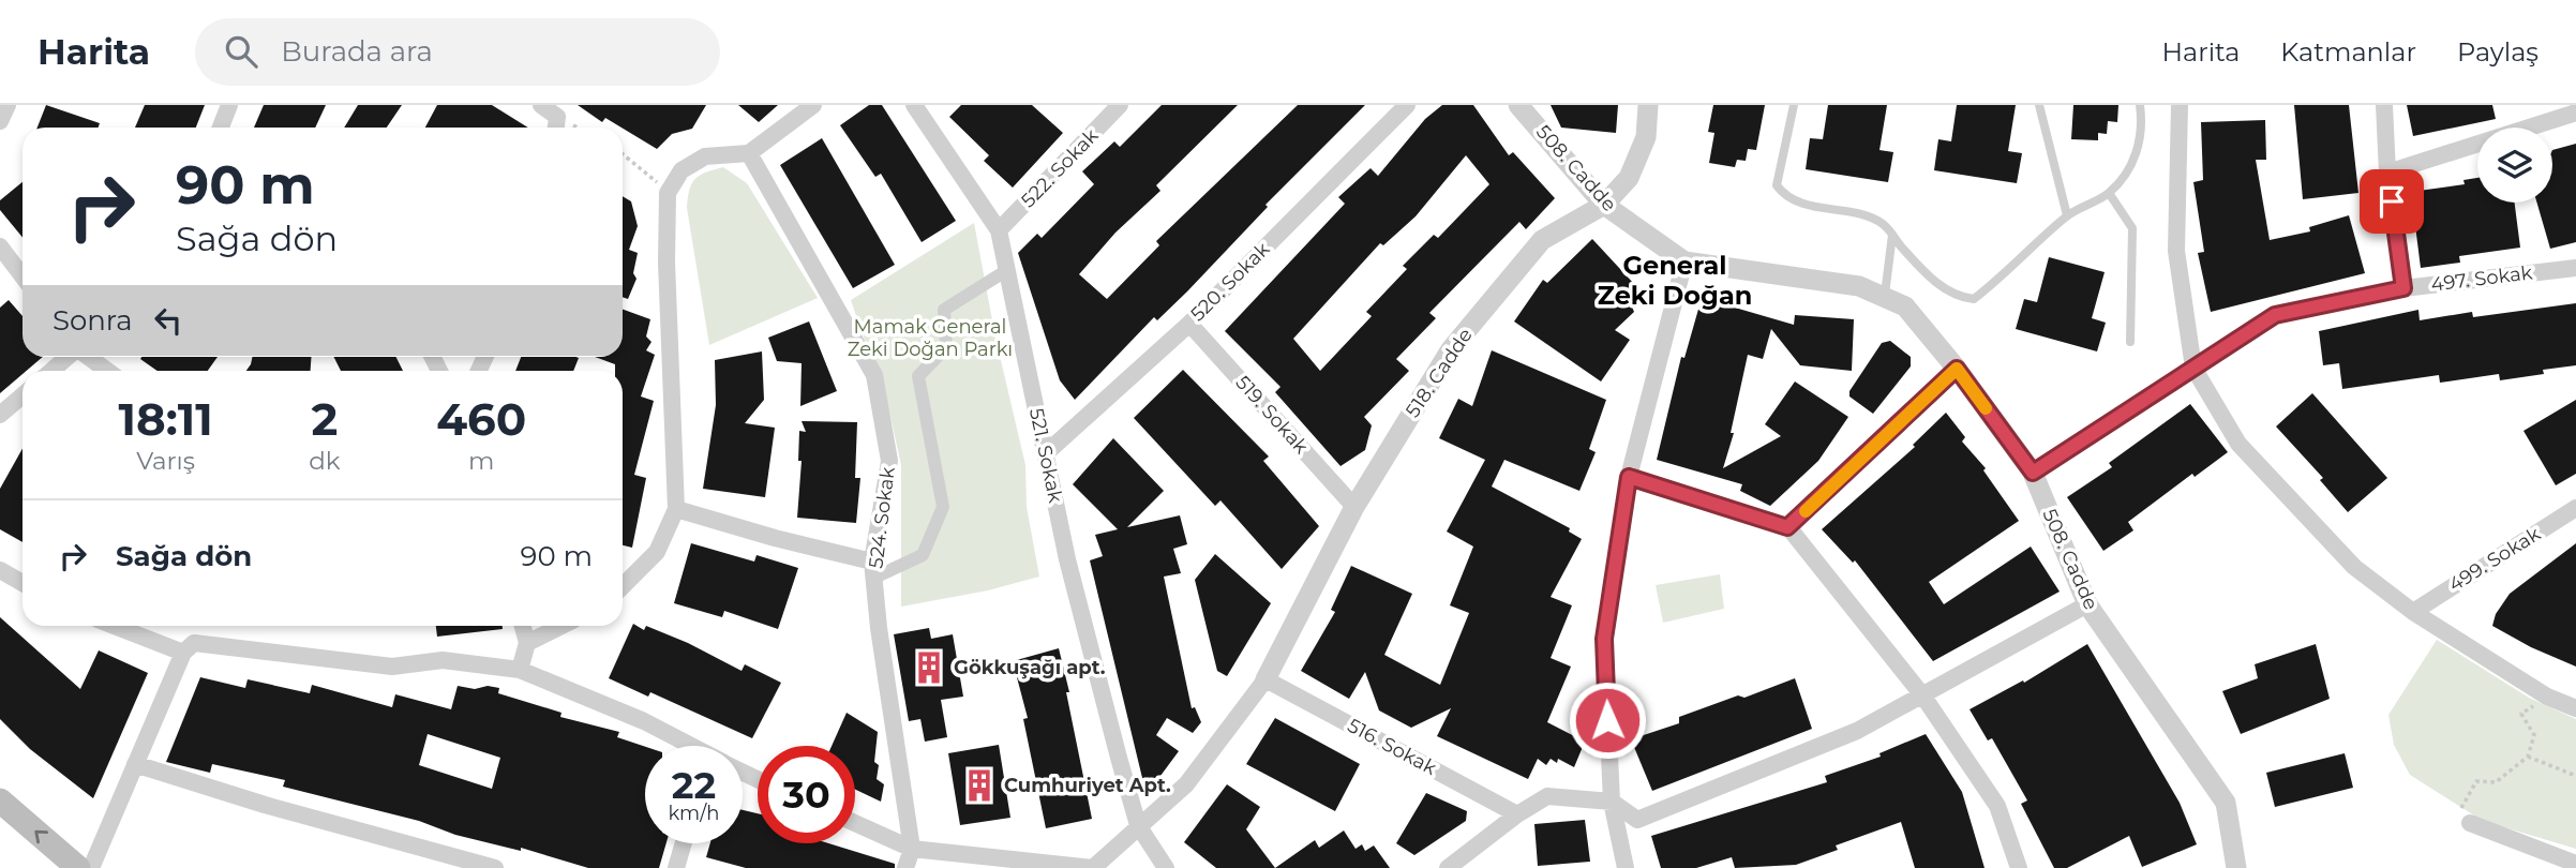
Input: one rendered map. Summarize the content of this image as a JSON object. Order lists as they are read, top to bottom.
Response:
{
  "streets": {
    "street": [
      "522. Sokak",
      "508. Cadde",
      "497. Sokak",
      "520. Sokak",
      "518. Cadde",
      "519. Sokak",
      "521. Sokak",
      "524. Sokak",
      "499. Sokak",
      "516. Sokak"
    ]
  },
  "crossings": [
    ["522. Sokak", "521. Sokak"],
    ["508. Cadde", "497. Sokak"],
    ["508. Cadde", "518. Cadde"],
    ["520. Sokak", "519. Sokak"],
    ["520. Sokak", "521. Sokak"],
    ["518. Cadde", "519. Sokak"],
    ["518. Cadde", "516. Sokak"]
  ],
  "districts": ["General Zeki Doğan"],
  "parks": ["Mamak General Zeki Doğan Parkı"],
  "places": {
    "building": ["Gökkuşağı apt.", "Cumhuriyet Apt."]
  },
  "page": {
    "header": "Harita",
    "search": "Burada ara",
    "nav": ["Harita", "Katmanlar", "Paylaş"],
    "turn": ["90 m", "Sağa dön"],
    "then": "Sonra",
    "eta": [
      "18:11",
      "Varış",
      "2",
      "dk",
      "460",
      "m"
    ],
    "list": [
      {
        "name": "Sağa dön",
        "value": "90 m"
      }
    ],
    "speed": "22 km/h",
    "limit": "30"
  }
}
